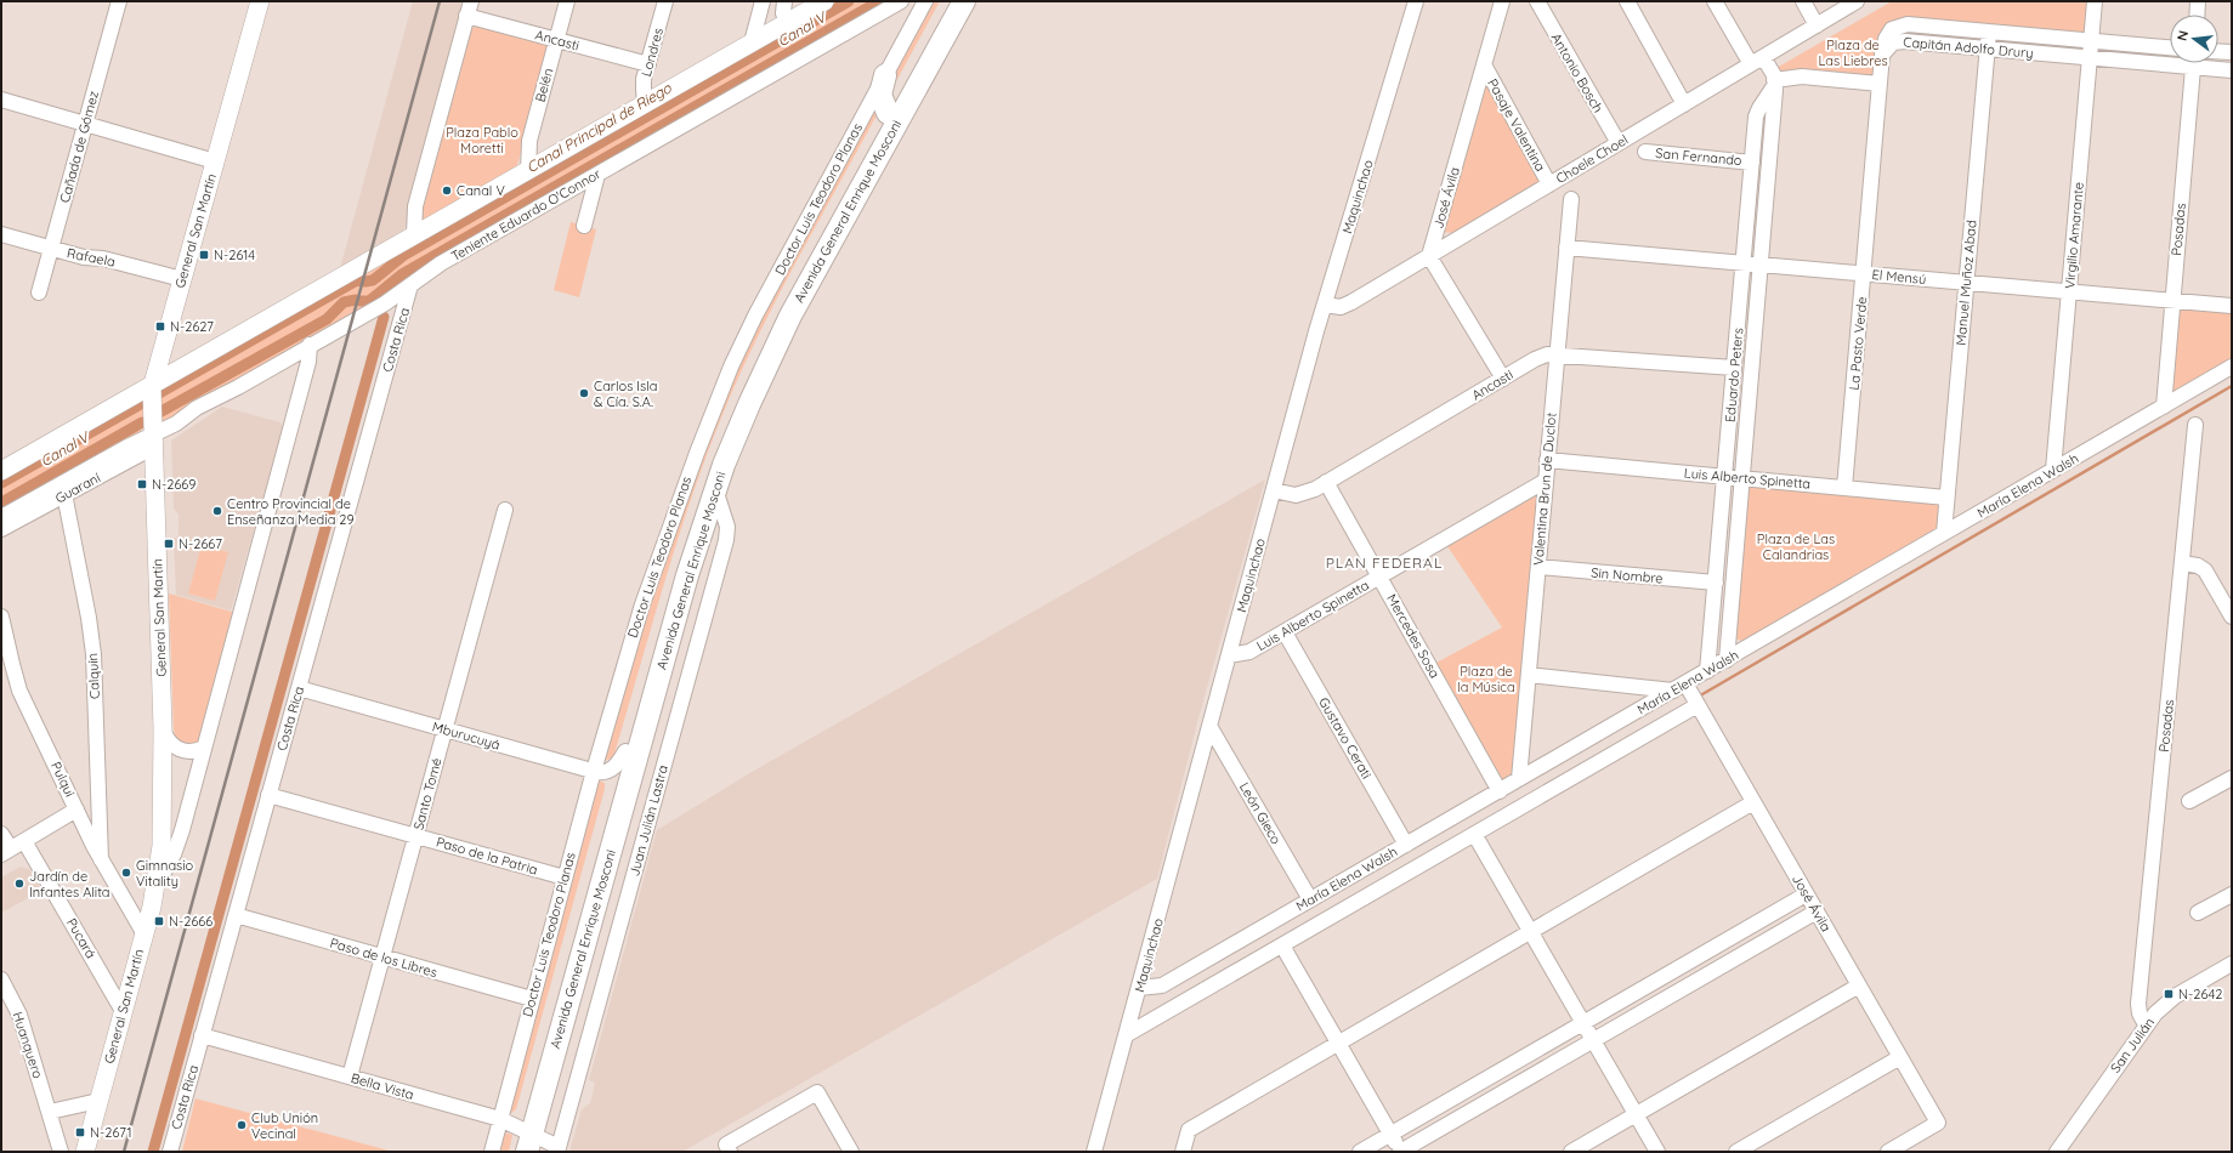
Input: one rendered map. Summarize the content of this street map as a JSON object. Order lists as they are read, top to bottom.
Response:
{
  "streets": {
    "highway": ["Avenida General Enrique Mosconi"],
    "main road": ["General San Martín"],
    "street": [
      "Ancasti",
      "Capitán Adolfo Drury",
      "Londres",
      "Antonio Bosch",
      "Belén",
      "Pasaje Valentina",
      "Cañada de Gómez",
      "San Fernando",
      "Choele Choel",
      "Maquinchao",
      "José Ávila",
      "Doctor Luis Teodoro Planas",
      "Teniente Eduardo O'Connor",
      "Posadas",
      "Virgilio Amarante",
      "Rafaela",
      "El Mensú",
      "Manuel Muñoz Abad",
      "Costa Rica",
      "La Pasto Verde",
      "Eduardo Peters",
      "Luis Alberto Spinetta",
      "María Elena Walsh",
      "Guaraní",
      "Valentina Brun de Duclot",
      "Sin Nombre",
      "Mercedes Sosa",
      "Calquín",
      "Mburucuyá",
      "Gustavo Cerati",
      "Pulqui",
      "Santo Tomé",
      "León Gieco",
      "Juan Julián Lastra",
      "Paso de la Patria",
      "Pucará",
      "Paso de los Libres",
      "Huanquero",
      "San Julián",
      "Bella Vista"
    ]
  },
  "crossings": [
    ["Ancasti", "Londres"],
    ["Ancasti", "Belén"],
    ["Ancasti", "Maquinchao"],
    ["Ancasti", "Eduardo Peters"],
    ["Ancasti", "Valentina Brun de Duclot"],
    ["Ancasti", "Mercedes Sosa"],
    ["Capitán Adolfo Drury", "Virgilio Amarante"],
    ["Capitán Adolfo Drury", "Manuel Muñoz Abad"],
    ["Capitán Adolfo Drury", "La Pasto Verde"],
    ["Antonio Bosch", "Choele Choel"],
    ["Pasaje Valentina", "Choele Choel"],
    ["Pasaje Valentina", "José Ávila"],
    ["Cañada de Gómez", "Rafaela"],
    ["San Fernando", "Eduardo Peters"],
    ["Choele Choel", "Maquinchao"],
    ["Choele Choel", "José Ávila"],
    ["Maquinchao", "Luis Alberto Spinetta"],
    ["Maquinchao", "María Elena Walsh"],
    ["Maquinchao", "León Gieco"],
    ["José Ávila", "María Elena Walsh"],
    ["Doctor Luis Teodoro Planas", "Mburucuyá"],
    ["Doctor Luis Teodoro Planas", "Paso de la Patria"],
    ["Doctor Luis Teodoro Planas", "Paso de los Libres"],
    ["Doctor Luis Teodoro Planas", "Bella Vista"],
    ["Avenida General Enrique Mosconi", "Mburucuyá"],
    ["Avenida General Enrique Mosconi", "Juan Julián Lastra"],
    ["Avenida General Enrique Mosconi", "Bella Vista"],
    ["Teniente Eduardo O'Connor", "General San Martín"],
    ["Teniente Eduardo O'Connor", "Costa Rica"],
    ["Teniente Eduardo O'Connor", "Guaraní"],
    ["Posadas", "El Mensú"],
    ["Posadas", "María Elena Walsh"],
    ["Posadas", "San Julián"],
    ["General San Martín", "Rafaela"],
    ["General San Martín", "Guaraní"],
    ["General San Martín", "Pulqui"],
    ["General San Martín", "Pucará"],
    ["Virgilio Amarante", "El Mensú"],
    ["Virgilio Amarante", "María Elena Walsh"],
    ["El Mensú", "Manuel Muñoz Abad"],
    ["El Mensú", "La Pasto Verde"],
    ["El Mensú", "Eduardo Peters"],
    ["El Mensú", "Valentina Brun de Duclot"],
    ["Manuel Muñoz Abad", "Luis Alberto Spinetta"],
    ["Manuel Muñoz Abad", "María Elena Walsh"],
    ["Costa Rica", "Mburucuyá"],
    ["Costa Rica", "Paso de la Patria"],
    ["Costa Rica", "Paso de los Libres"],
    ["Costa Rica", "Bella Vista"],
    ["La Pasto Verde", "Luis Alberto Spinetta"],
    ["Eduardo Peters", "Luis Alberto Spinetta"],
    ["Eduardo Peters", "María Elena Walsh"],
    ["Eduardo Peters", "Sin Nombre"],
    ["Luis Alberto Spinetta", "Valentina Brun de Duclot"],
    ["Luis Alberto Spinetta", "Mercedes Sosa"],
    ["Luis Alberto Spinetta", "Gustavo Cerati"],
    ["María Elena Walsh", "Valentina Brun de Duclot"],
    ["María Elena Walsh", "Mercedes Sosa"],
    ["María Elena Walsh", "Gustavo Cerati"],
    ["María Elena Walsh", "León Gieco"],
    ["Guaraní", "Calquín"],
    ["Valentina Brun de Duclot", "Sin Nombre"],
    ["Calquín", "Pulqui"],
    ["Mburucuyá", "Santo Tomé"],
    ["Santo Tomé", "Paso de la Patria"],
    ["Santo Tomé", "Paso de los Libres"],
    ["Santo Tomé", "Bella Vista"],
    ["Juan Julián Lastra", "Bella Vista"]
  ],
  "districts": ["PLAN FEDERAL"],
  "water": ["Canal V", "Canal Principal de Riego"],
  "parks": [
    "Plaza de Las Liebres",
    "Plaza Pablo Moretti",
    "Plaza de Las Calandrias",
    "Plaza de la Música"
  ],
  "places": {
    "other": [
      "Canal V",
      "Carlos Isla & Cía. S.A.",
      "Centro Provincial de Enseñanza Media 29",
      "Gimnasio Vitality",
      "Jardín de Infantes Alita",
      "Club Unión Vecinal"
    ],
    "transit": [
      "N-2614",
      "N-2627",
      "N-2669",
      "N-2667",
      "N-2666",
      "N-2642",
      "N-2671"
    ]
  },
  "north": "left"
}
